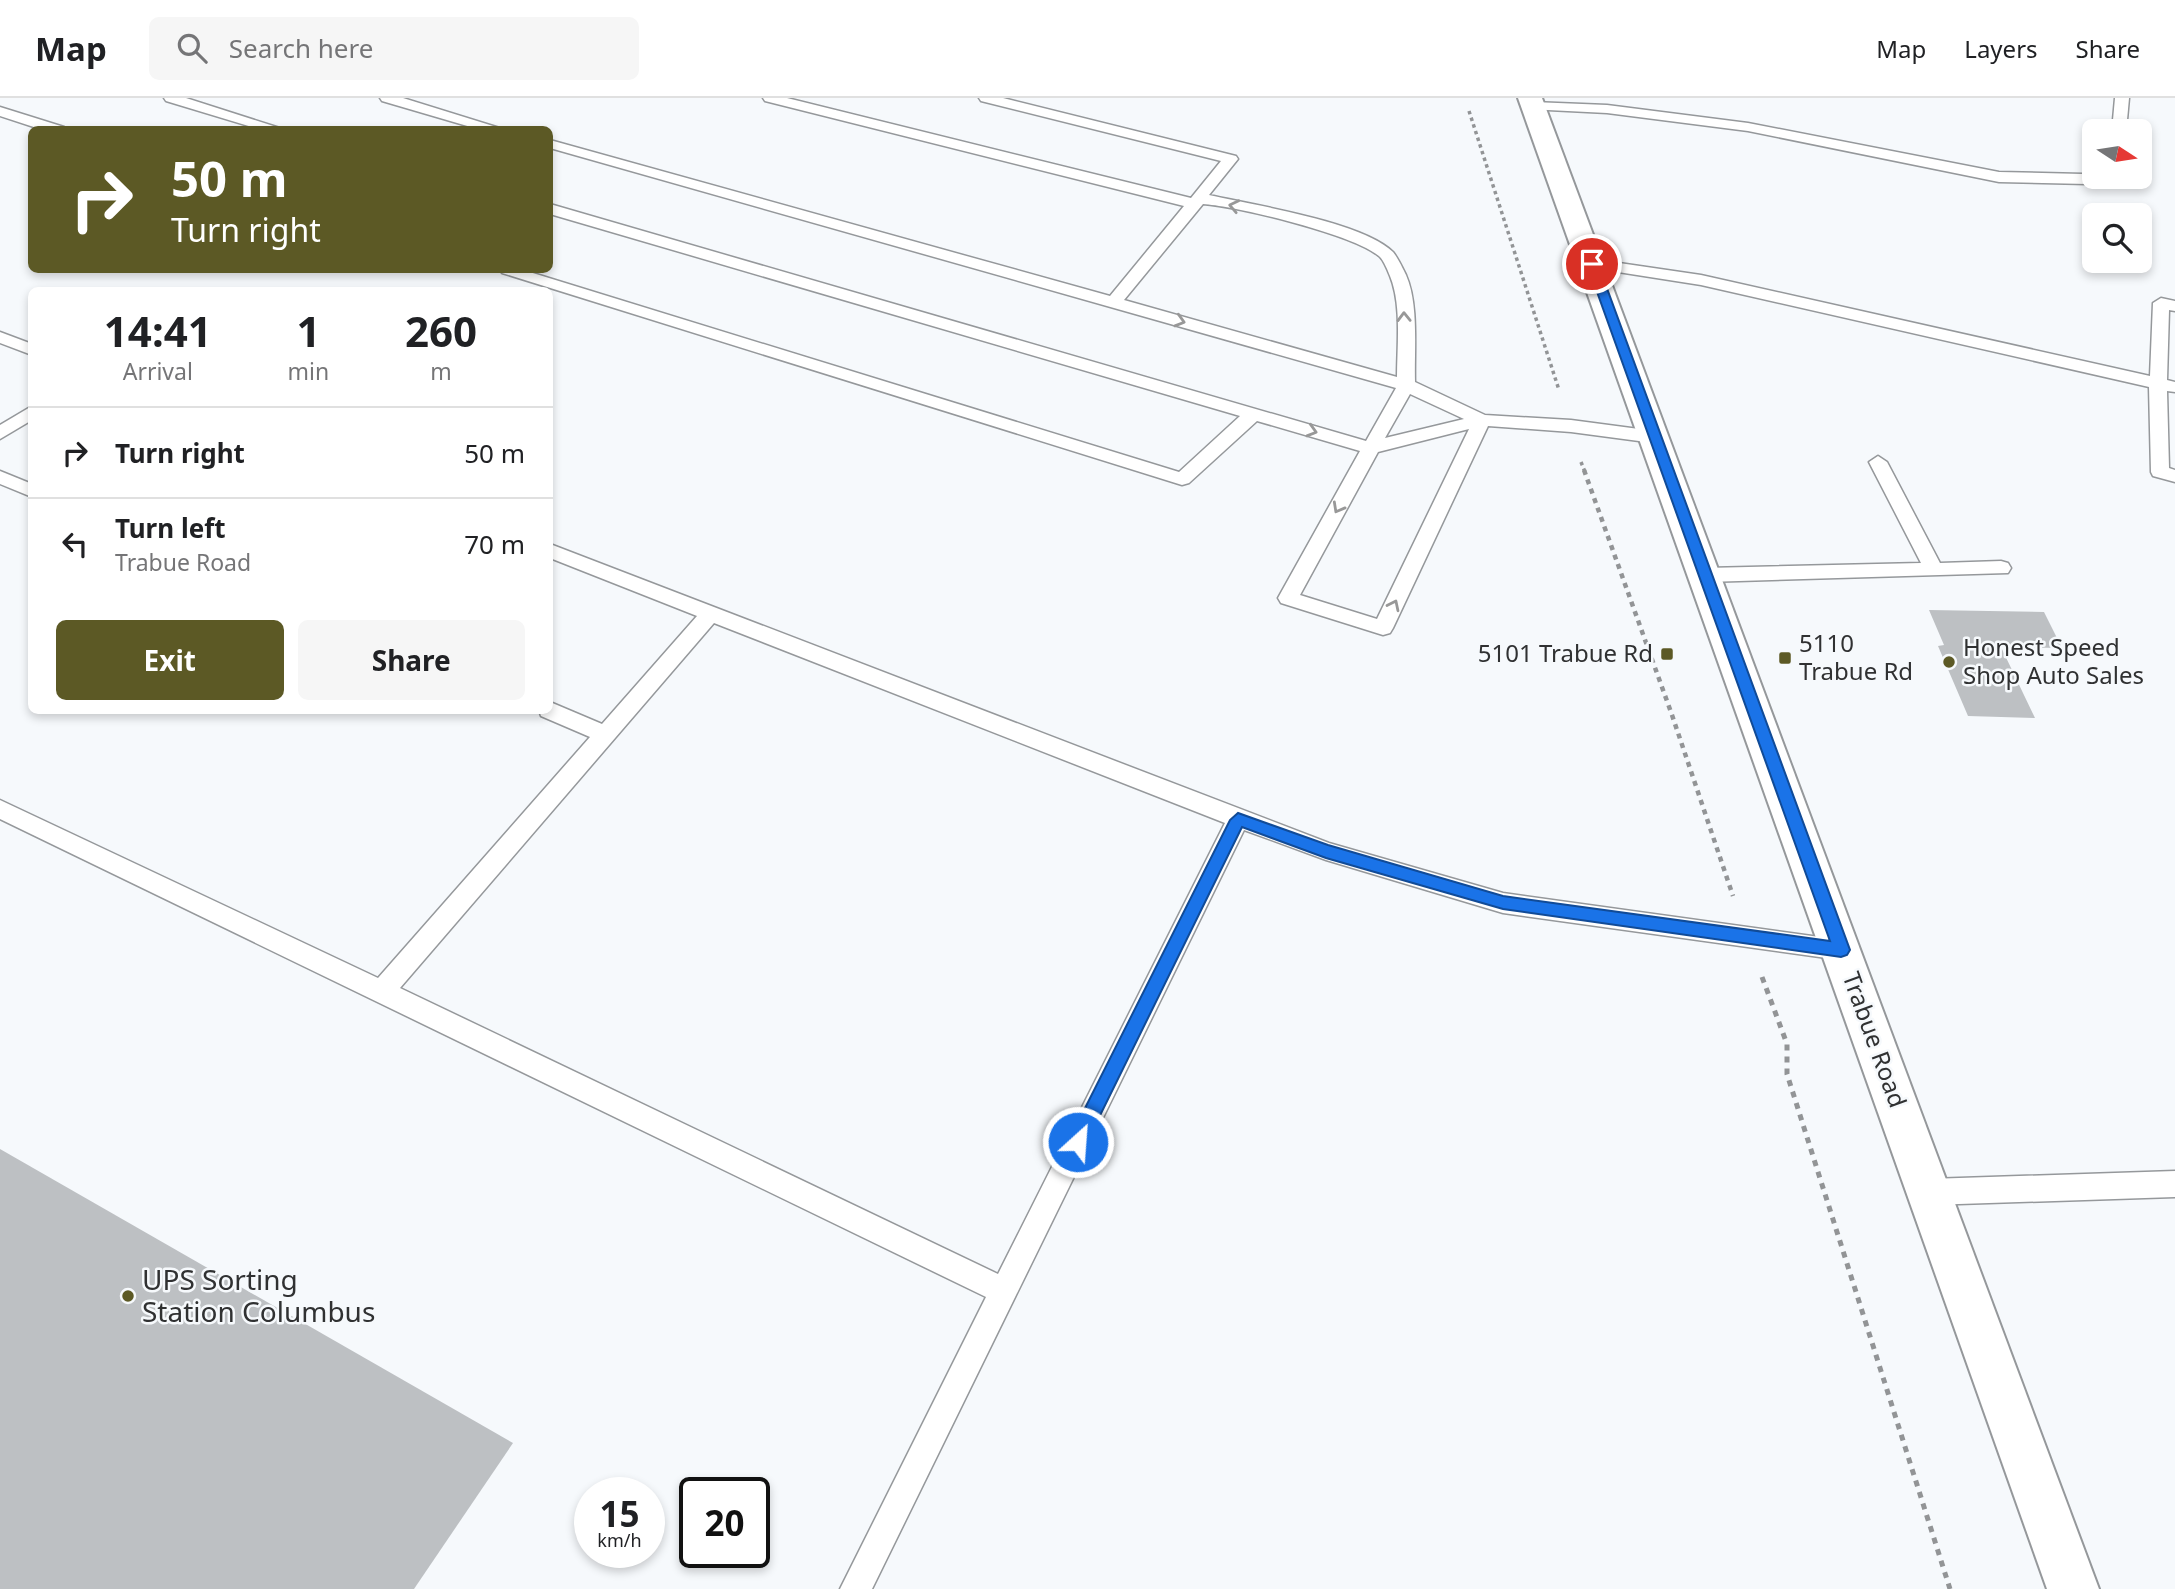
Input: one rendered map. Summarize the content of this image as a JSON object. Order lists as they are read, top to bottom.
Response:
{
  "streets": {
    "main road": ["Trabue Road"]
  },
  "places": {
    "transit": ["5101 Trabue Rd", "5110 Trabue Rd"],
    "other": ["Honest Speed Shop Auto Sales", "UPS Sorting Station Columbus"]
  },
  "north": "right",
  "page": {
    "header": "Map",
    "search": "Search here",
    "nav": ["Map", "Layers", "Share"],
    "turn": ["50 m", "Turn right"],
    "eta": [
      "14:41",
      "Arrival",
      "1",
      "min",
      "260",
      "m"
    ],
    "list": [
      {
        "name": "Turn right",
        "value": "50 m"
      },
      {
        "name": "Turn left",
        "note": "Trabue Road",
        "value": "70 m"
      }
    ],
    "buttons": ["Exit", "Share"],
    "speed": "15 km/h",
    "limit": "20"
  }
}
